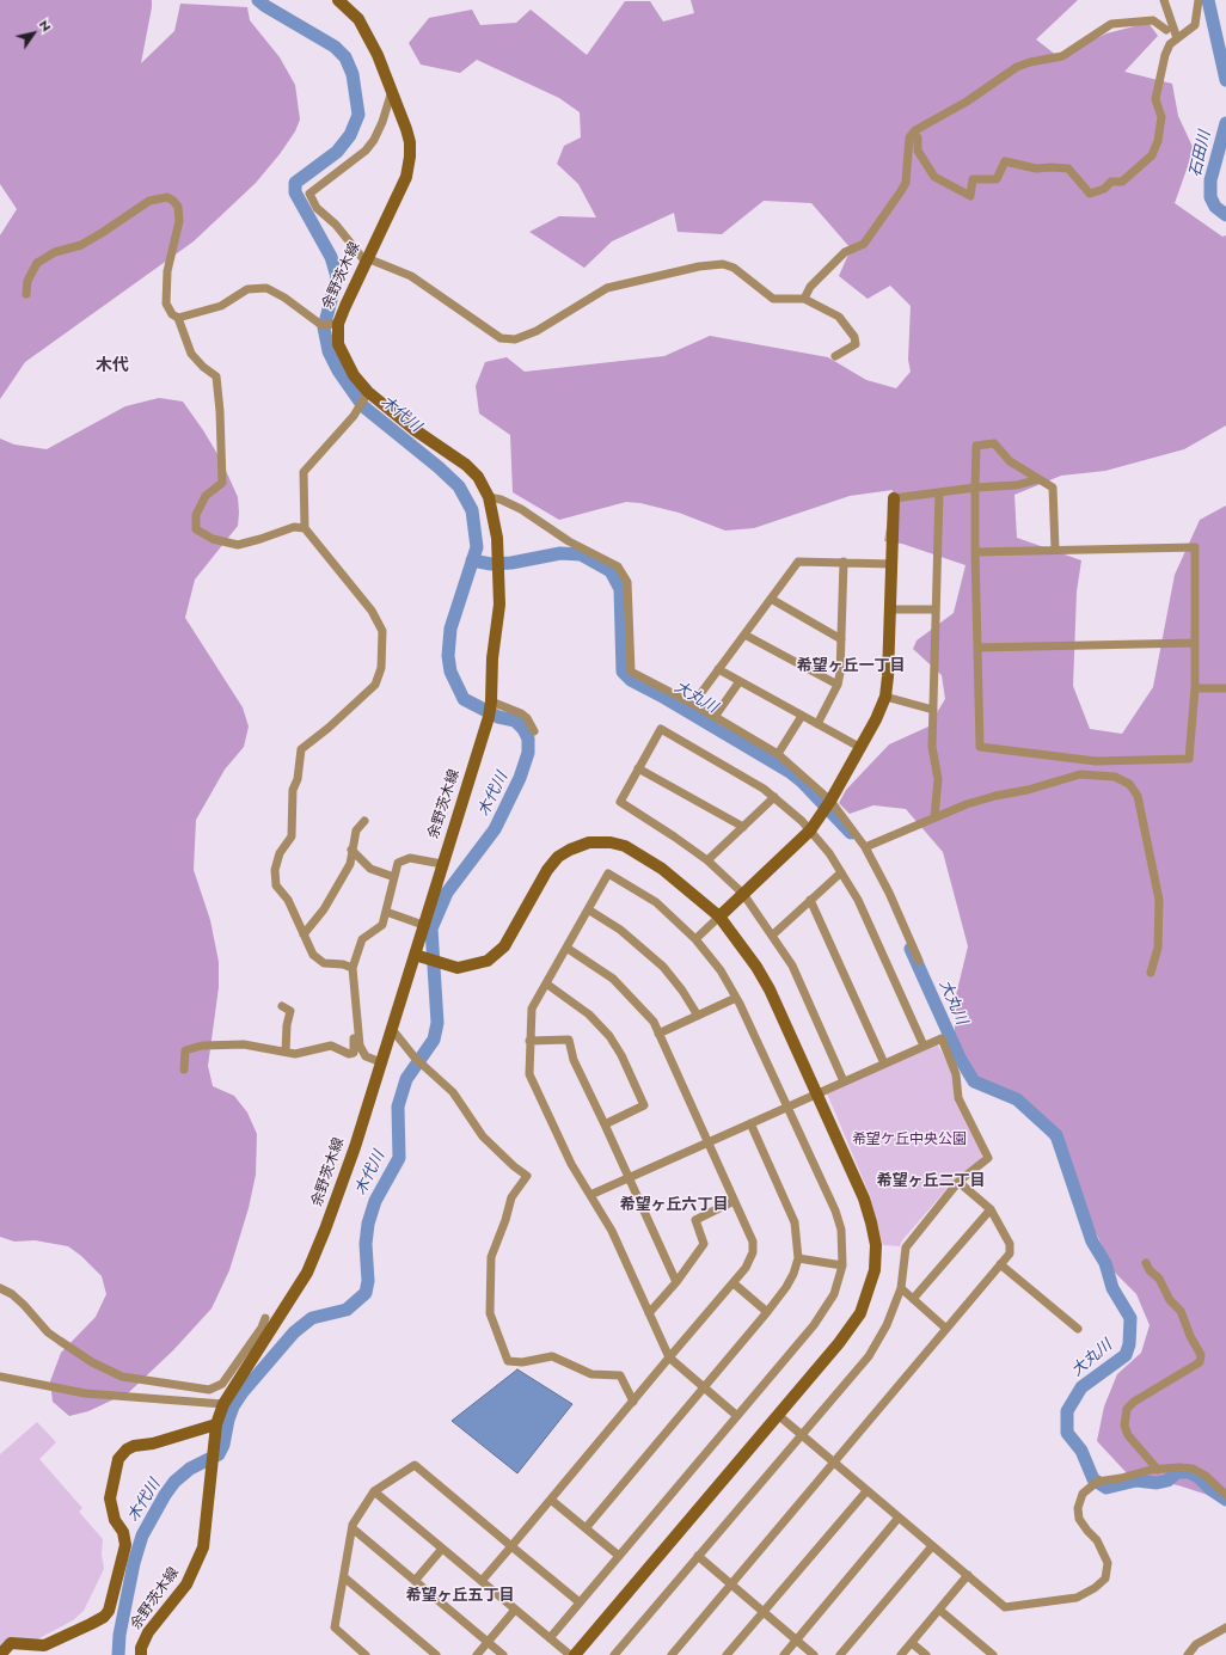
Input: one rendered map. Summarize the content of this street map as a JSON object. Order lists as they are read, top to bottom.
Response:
{
  "streets": {
    "street": ["余野茨木線"]
  },
  "districts": [
    "木代",
    "希望ヶ丘一丁目",
    "希望ヶ丘二丁目",
    "希望ヶ丘六丁目",
    "希望ヶ丘五丁目"
  ],
  "water": ["石田川", "木代川", "大丸川"],
  "parks": ["希望ケ丘中央公園"],
  "north": "top right"
}
